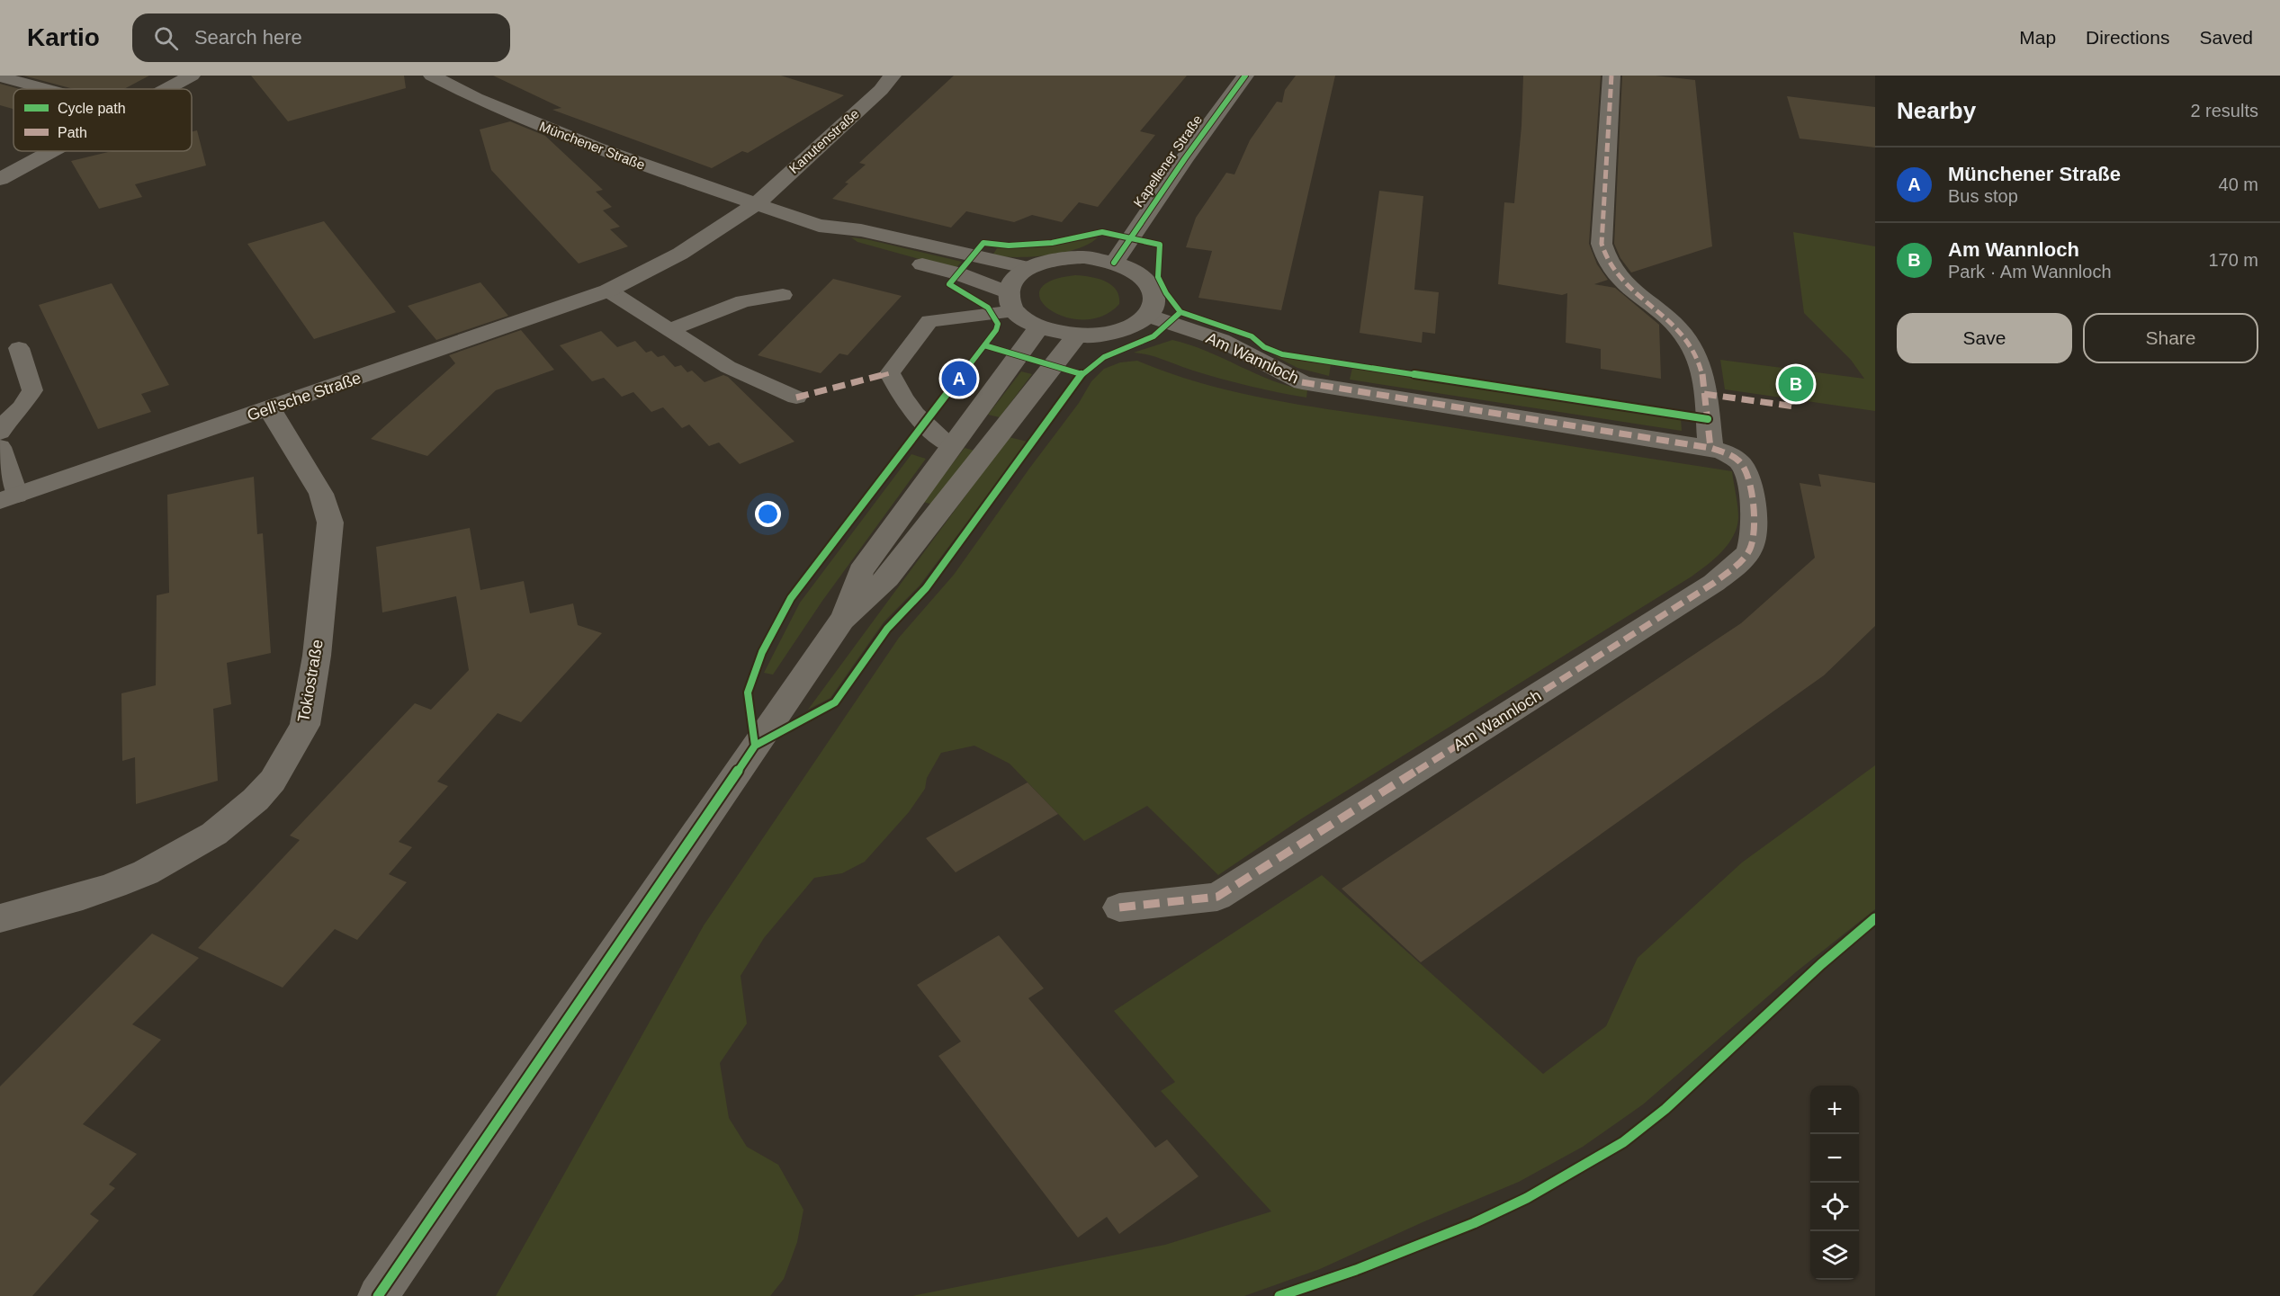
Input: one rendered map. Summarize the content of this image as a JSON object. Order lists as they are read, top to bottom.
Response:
{
  "streets": {
    "street": [
      "Kanutenstraße",
      "Münchener Straße",
      "Kapellener Straße",
      "Am Wannloch",
      "Gell'sche Straße",
      "Tokiostraße"
    ]
  },
  "crossings": [
    ["Kanutenstraße", "Münchener Straße"],
    ["Kanutenstraße", "Gell'sche Straße"],
    ["Münchener Straße", "Kapellener Straße"],
    ["Münchener Straße", "Am Wannloch"],
    ["Münchener Straße", "Gell'sche Straße"],
    ["Kapellener Straße", "Am Wannloch"],
    ["Gell'sche Straße", "Tokiostraße"]
  ],
  "legend": ["Cycle path", "Path"],
  "page": {
    "header": "Kartio",
    "search": "Search here",
    "nav": ["Map", "Directions", "Saved"],
    "heading": ["Nearby", "2 results"],
    "list": [
      {
        "mark": "A",
        "name": "Münchener Straße",
        "note": "Bus stop",
        "value": "40 m"
      },
      {
        "mark": "B",
        "name": "Am Wannloch",
        "note": "Park · Am Wannloch",
        "value": "170 m"
      }
    ],
    "buttons": ["Save", "Share"],
    "pins": ["A", "B"],
    "map_buttons": ["+", "−"]
  }
}
